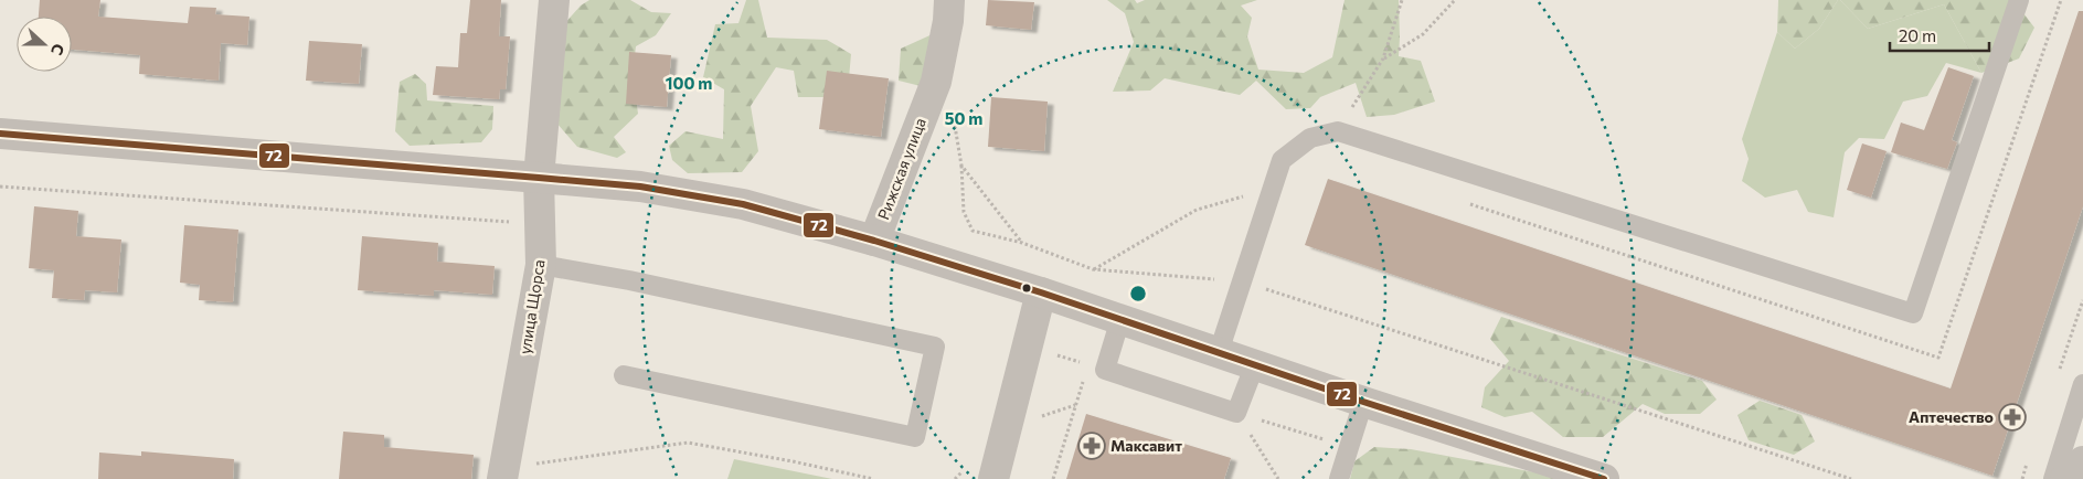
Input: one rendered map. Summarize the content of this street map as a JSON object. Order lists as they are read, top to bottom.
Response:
{
  "streets": {
    "street": ["Рижская улица", "улица Щорса"]
  },
  "places": {
    "pharmacy": ["Аптечество", "Максавит"]
  },
  "lines": ["transit line 72"],
  "scale_bar": "20 m",
  "north": "right",
  "rings": ["100 m", "50 m"]
}
